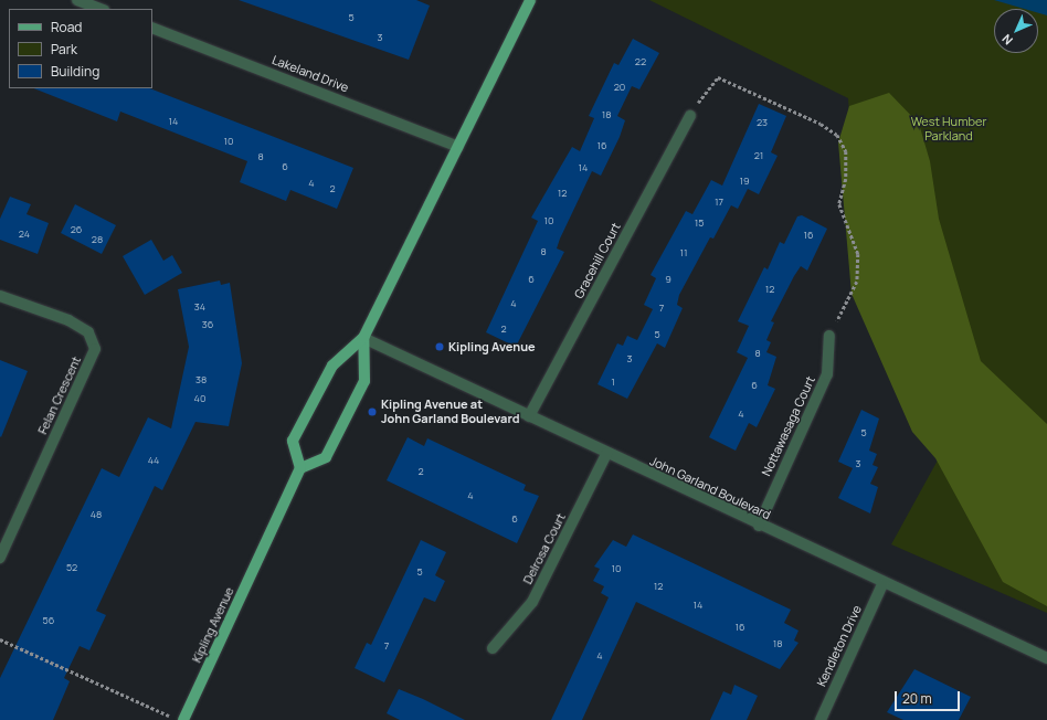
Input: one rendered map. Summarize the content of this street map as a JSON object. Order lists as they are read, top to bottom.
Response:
{
  "streets": {
    "main road": ["Kipling Avenue"],
    "street": [
      "Lakeland Drive",
      "Gracehill Court",
      "Felan Crescent",
      "Nottawasaga Court",
      "John Garland Boulevard",
      "Delrosa Court",
      "Kendleton Drive"
    ]
  },
  "crossings": [
    ["Gracehill Court", "John Garland Boulevard"],
    ["Nottawasaga Court", "John Garland Boulevard"],
    ["John Garland Boulevard", "Delrosa Court"],
    ["John Garland Boulevard", "Kendleton Drive"]
  ],
  "parks": ["West Humber Parkland"],
  "places": ["Kipling Avenue", "Kipling Avenue at John Garland Boulevard"],
  "house_numbers": [
    "5",
    "3",
    "22",
    "20",
    "18",
    "14",
    "23",
    "10",
    "16",
    "21",
    "8",
    "6",
    "14",
    "19",
    "4",
    "2",
    "12",
    "17",
    "10",
    "15",
    "26",
    "24",
    "16",
    "28",
    "8",
    "11",
    "6",
    "9",
    "12",
    "4",
    "34",
    "7",
    "36",
    "2",
    "5",
    "8",
    "3",
    "38",
    "1",
    "6",
    "40",
    "4",
    "5",
    "44",
    "3",
    "2",
    "4",
    "48",
    "6",
    "52",
    "10",
    "5",
    "12",
    "14",
    "56",
    "16",
    "18",
    "7",
    "4"
  ],
  "legend": ["Road", "Park", "Building"],
  "scale_bar": "20 m",
  "north": "bottom left"
}
